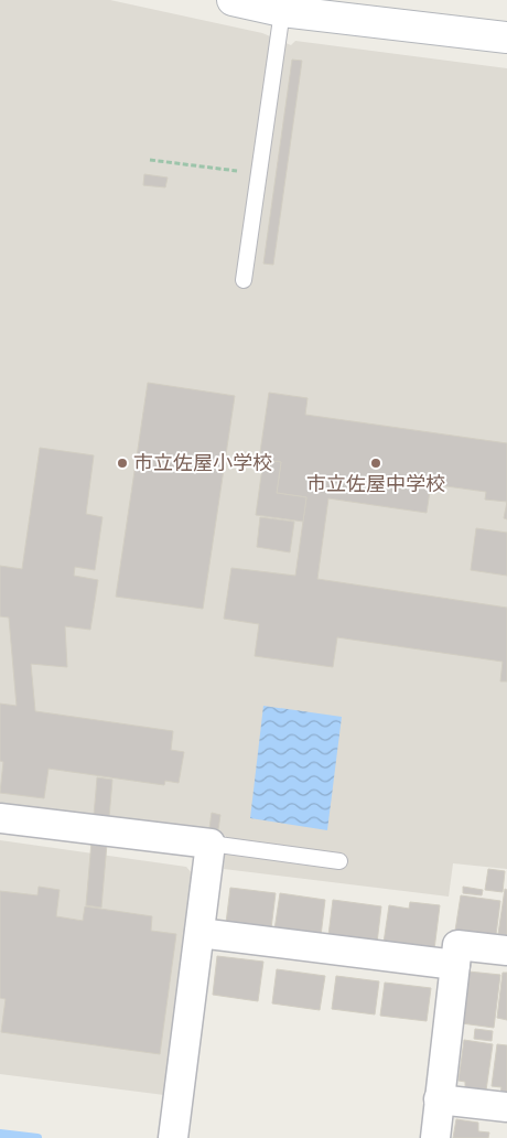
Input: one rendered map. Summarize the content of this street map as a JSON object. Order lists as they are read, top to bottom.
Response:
{
  "places": ["市立佐屋小学校", "市立佐屋中学校"]
}
